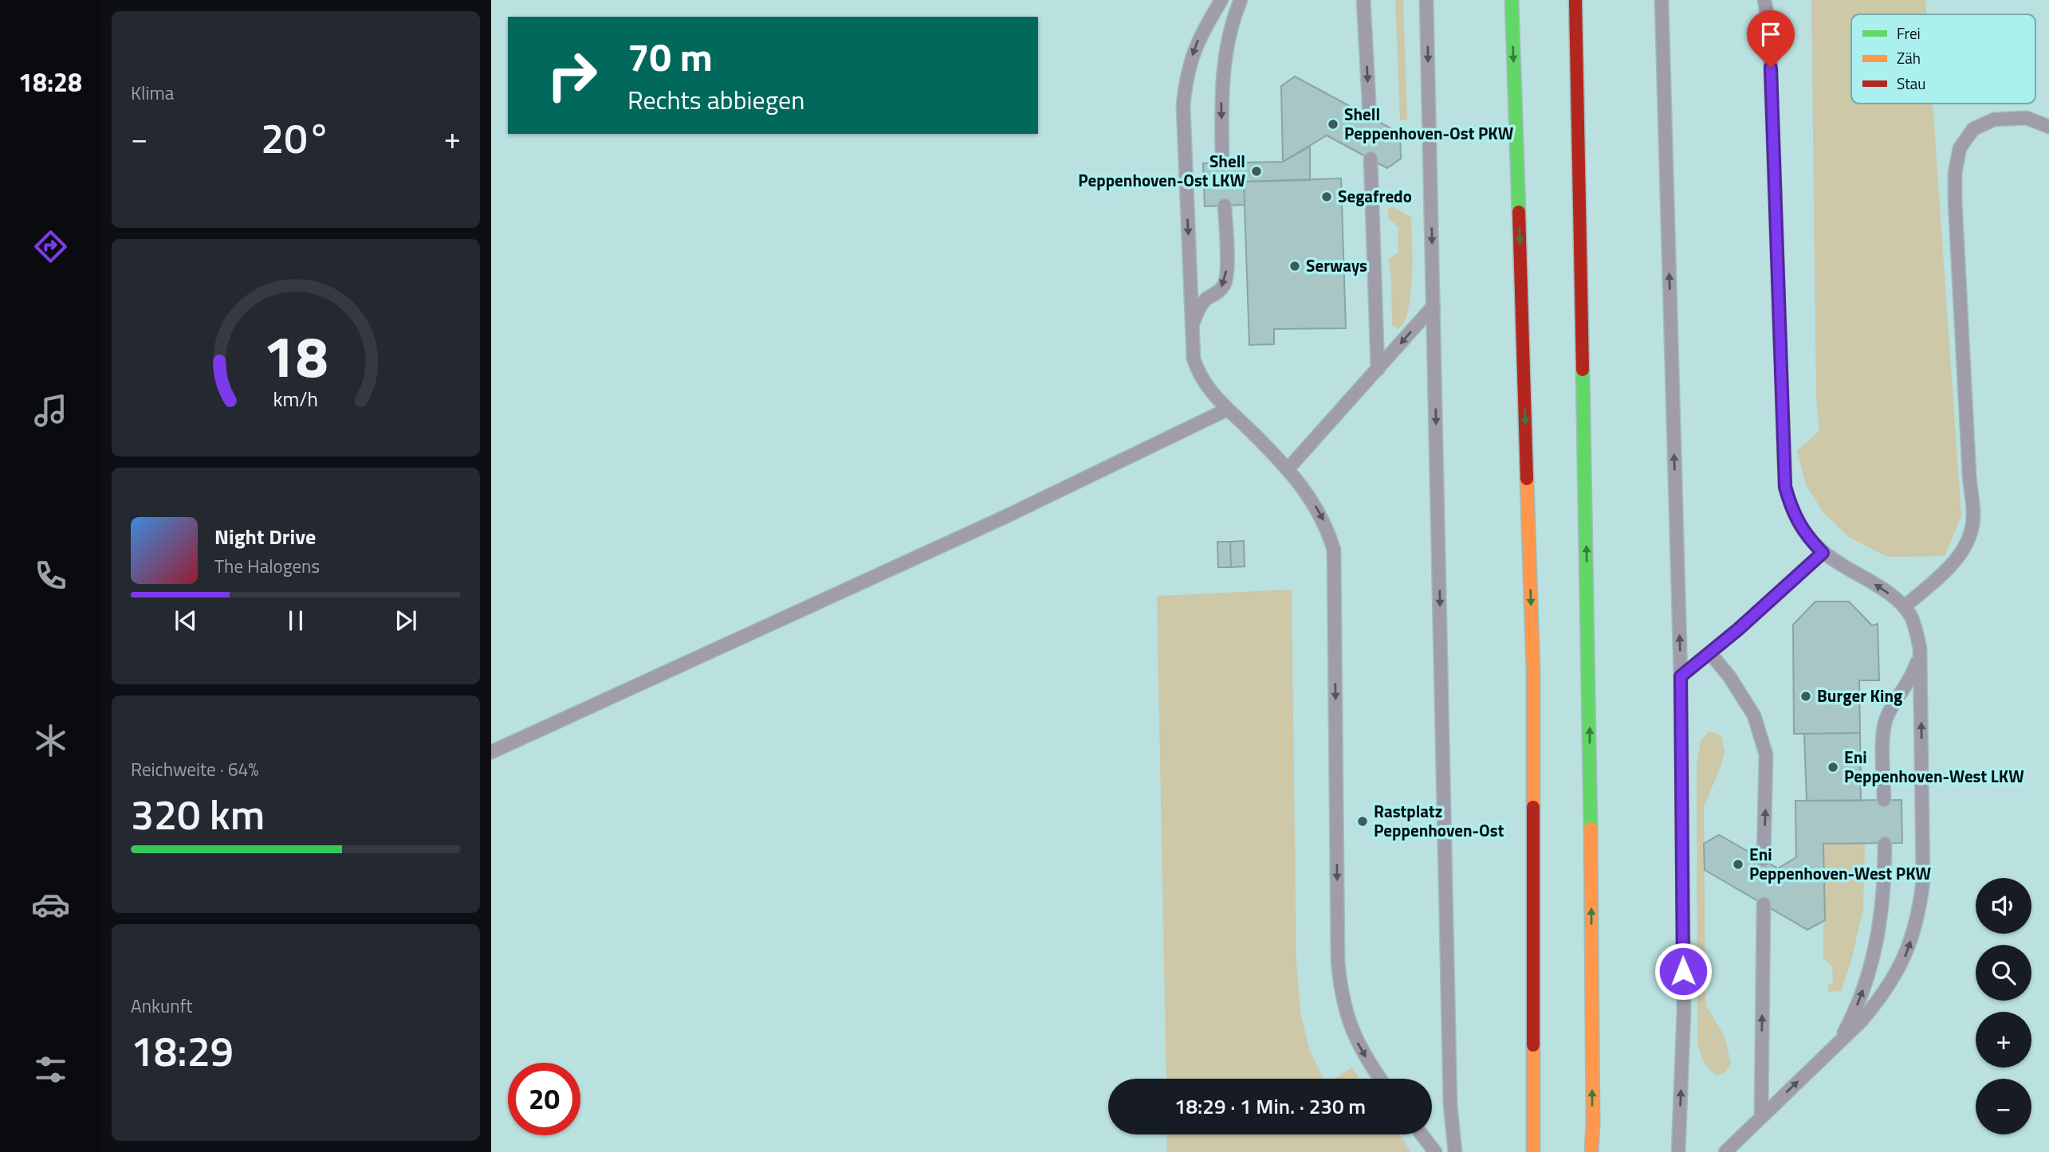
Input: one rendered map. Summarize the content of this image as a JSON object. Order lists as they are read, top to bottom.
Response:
{
  "places": [
    "Shell Peppenhoven-Ost PKW",
    "Shell Peppenhoven-Ost LKW",
    "Segafredo",
    "Serways",
    "Burger King",
    "Eni Peppenhoven-West LKW",
    "Rastplatz Peppenhoven-Ost",
    "Eni Peppenhoven-West PKW"
  ],
  "legend": ["Frei", "Zäh", "Stau"],
  "page": {
    "tabs": "18:28",
    "tile": [
      "Klima",
      ["Reichweite · 64%", "320 km"],
      ["Ankunft", "18:29"]
    ],
    "turn": ["70 m", "Rechts abbiegen"],
    "heat": ["−", "20°", "+"],
    "song": ["Night Drive", "The Halogens"],
    "map_buttons": ["+", "−"],
    "limit": "20",
    "trip": "18:29 · 1 Min. · 230 m",
    "gauge": ["18", "km/h"]
  }
}
